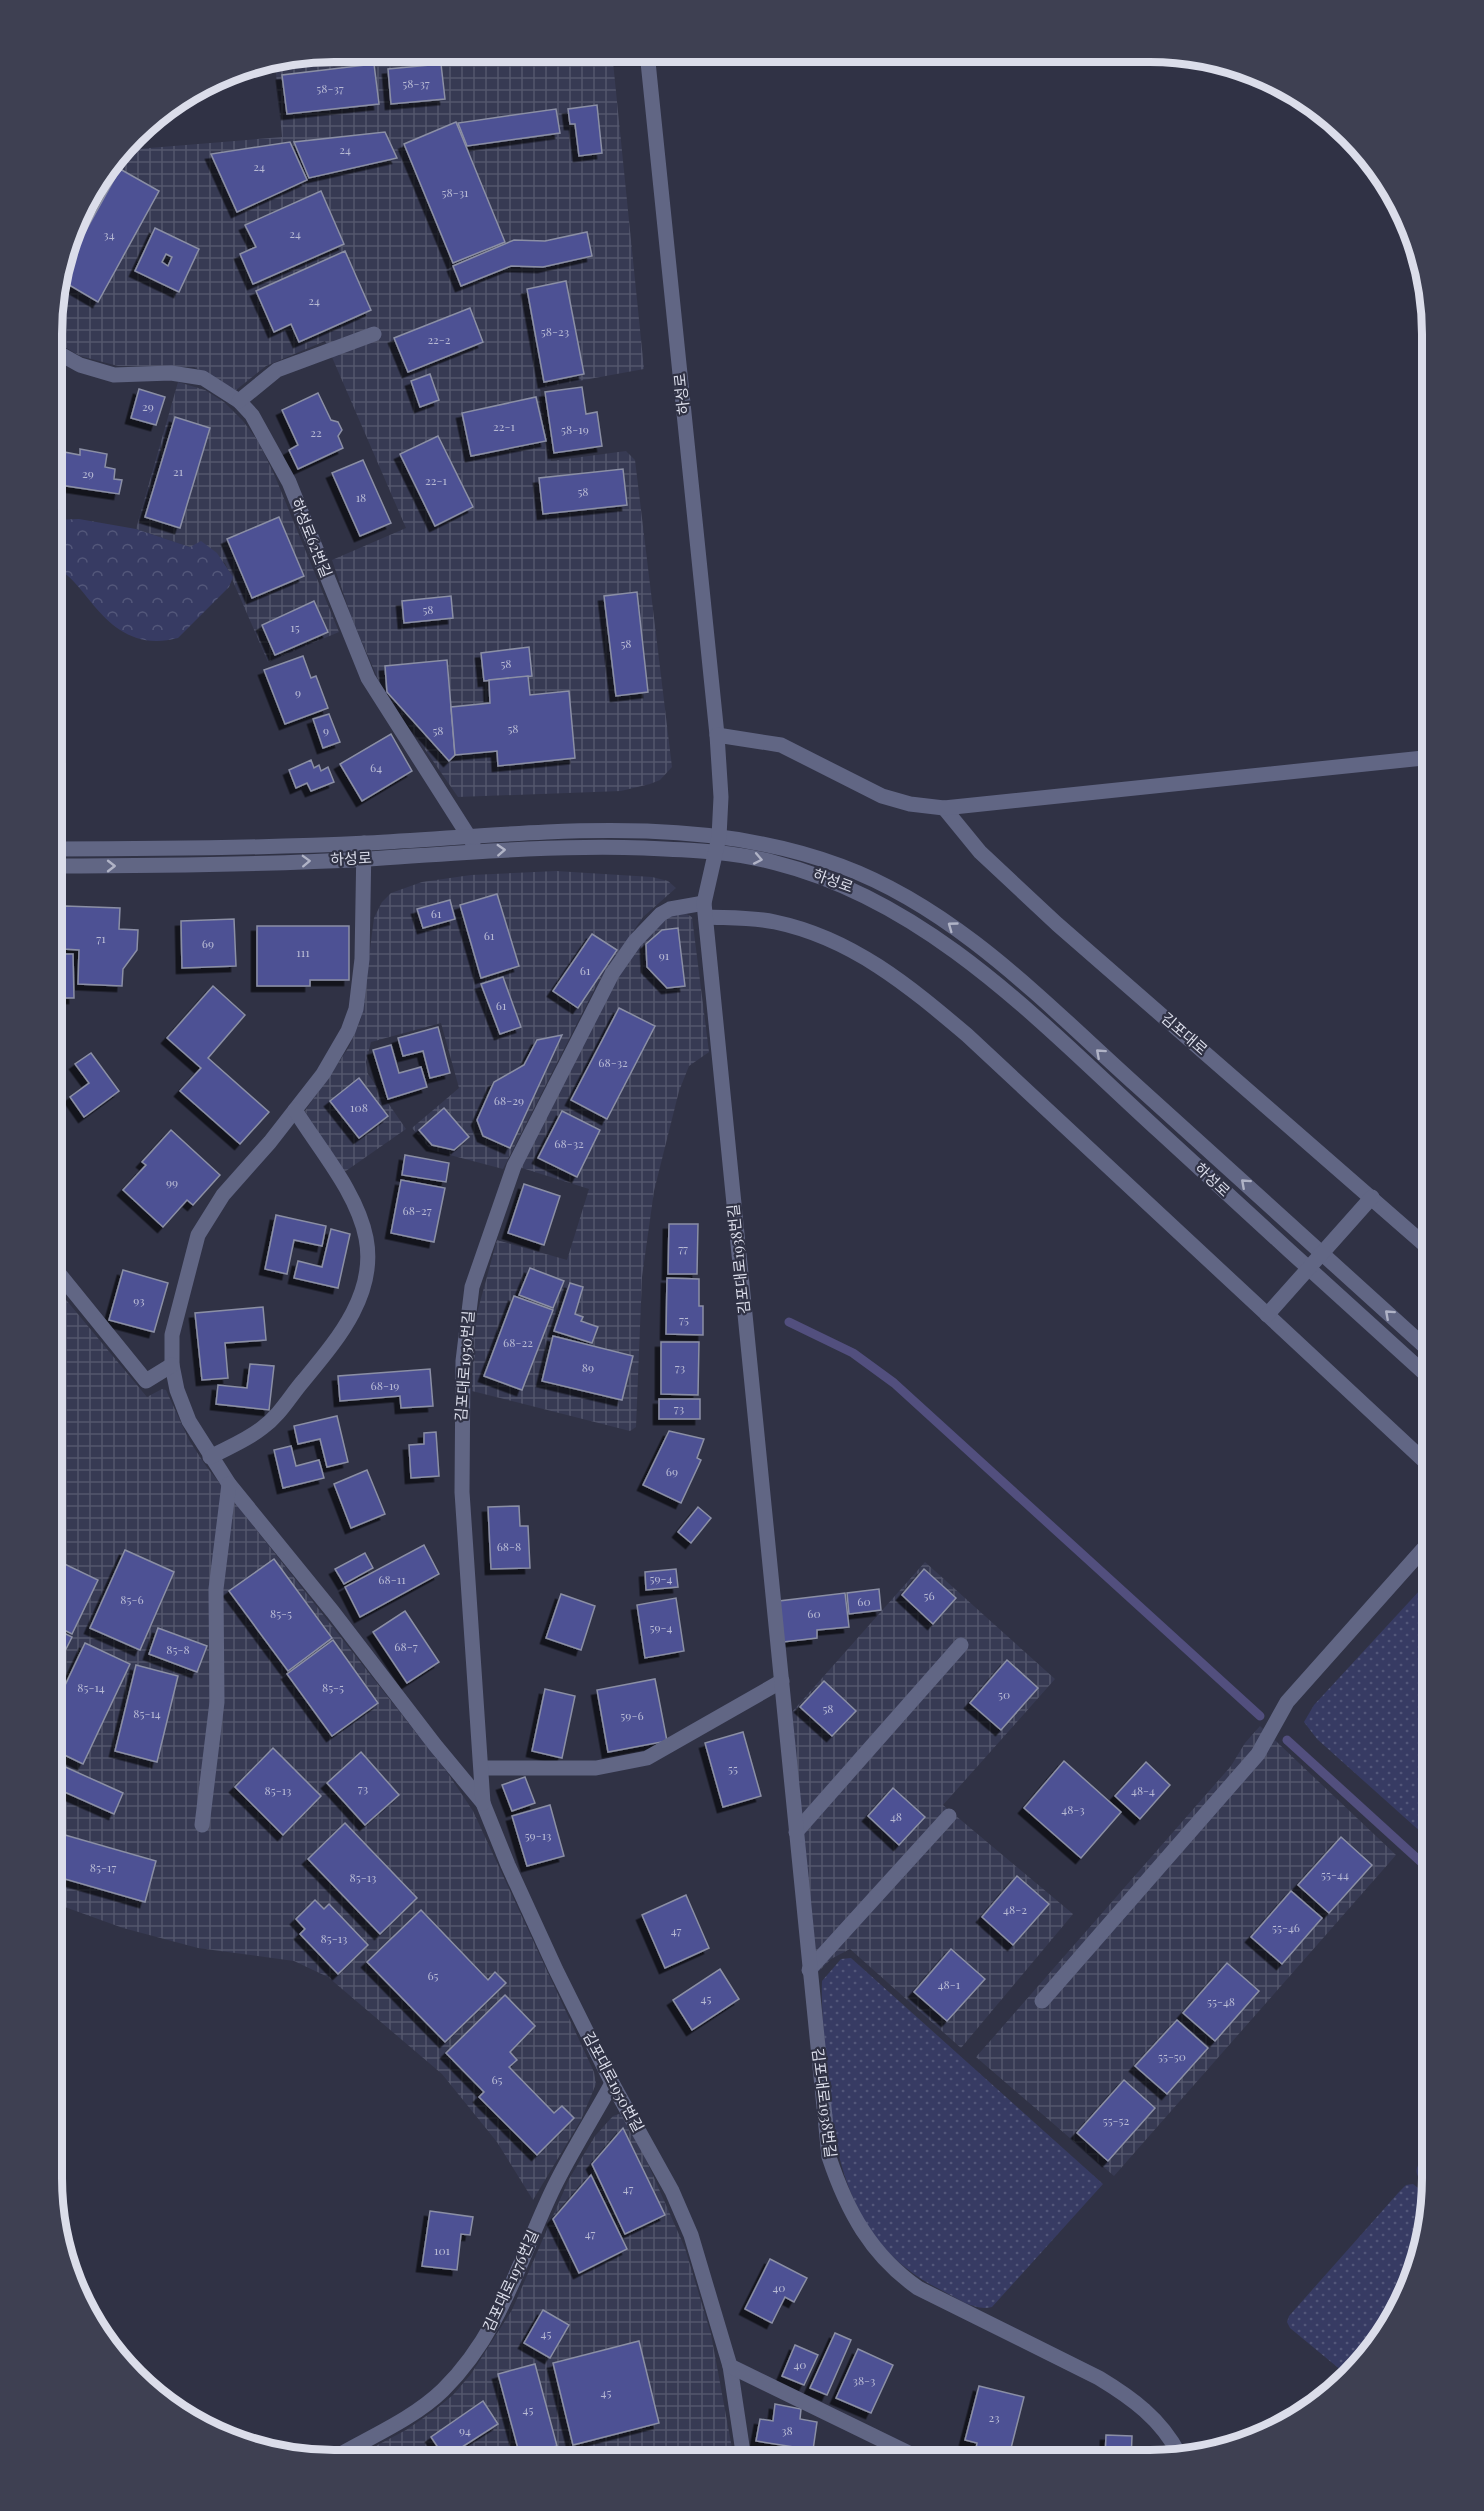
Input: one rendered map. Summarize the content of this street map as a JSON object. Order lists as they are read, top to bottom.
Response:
{
  "streets": {
    "street": [
      "하성로",
      "하성로62번길",
      "김포대로",
      "김포대로1938번길",
      "김포대로1950번길",
      "김포대로1976번길"
    ]
  },
  "crossings": [
    ["하성로", "하성로62번길"],
    ["하성로", "김포대로1938번길"],
    ["하성로", "김포대로1950번길"],
    ["김포대로1938번길", "김포대로1950번길"],
    ["김포대로1950번길", "김포대로1976번길"]
  ],
  "house_numbers": [
    "58-37",
    "58-37",
    "24",
    "24",
    "58-31",
    "24",
    "34",
    "24",
    "58-23",
    "22-2",
    "29",
    "22-1",
    "58-19",
    "22",
    "21",
    "29",
    "22-1",
    "58",
    "18",
    "58",
    "15",
    "58",
    "58",
    "9",
    "58",
    "9",
    "58",
    "64",
    "61",
    "61",
    "71",
    "69",
    "111",
    "91",
    "61",
    "61",
    "68-32",
    "68-29",
    "108",
    "68-32",
    "99",
    "68-27",
    "77",
    "93",
    "75",
    "68-22",
    "89",
    "73",
    "68-19",
    "73",
    "69",
    "68-8",
    "59-4",
    "68-11",
    "56",
    "85-6",
    "60",
    "85-5",
    "60",
    "59-4",
    "68-7",
    "85-8",
    "85-14",
    "85-5",
    "50",
    "58",
    "85-14",
    "59-6",
    "55",
    "73",
    "85-13",
    "48-4",
    "48-3",
    "48",
    "59-13",
    "85-17",
    "55-44",
    "85-13",
    "48-2",
    "55-46",
    "47",
    "85-13",
    "65",
    "48-1",
    "45",
    "55-48",
    "55-50",
    "65",
    "55-52",
    "47",
    "47",
    "101",
    "40",
    "45",
    "40",
    "38-3",
    "45",
    "45",
    "23",
    "94",
    "38"
  ]
}
